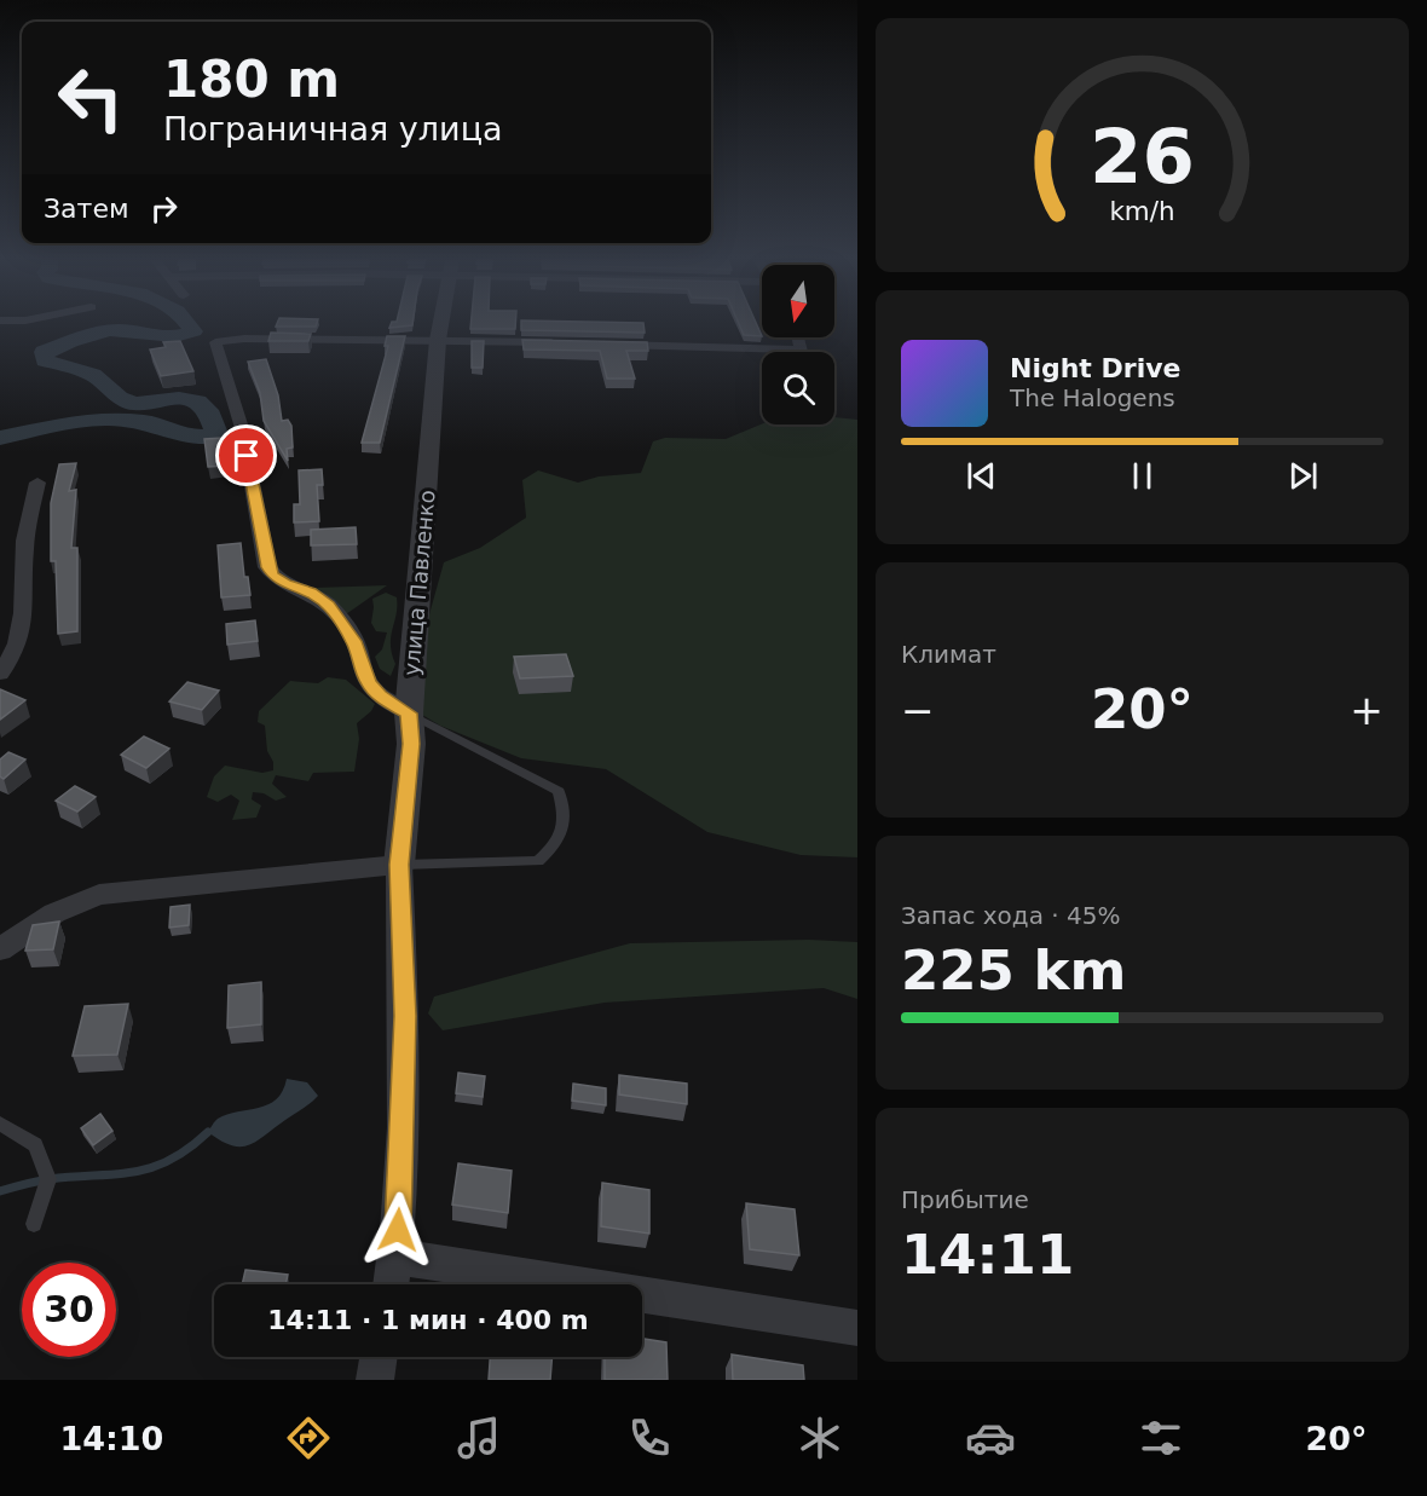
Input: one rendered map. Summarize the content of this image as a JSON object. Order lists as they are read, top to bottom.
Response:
{
  "streets": {
    "street": ["улица Павленко"]
  },
  "north": "bottom",
  "page": {
    "turn": ["180 m", "Пограничная улица"],
    "then": "Затем",
    "song": ["Night Drive", "The Halogens"],
    "tile": [
      "Климат",
      ["Запас хода · 45%", "225 km"],
      ["Прибытие", "14:11"]
    ],
    "heat": ["−", "20°", "+"],
    "limit": "30",
    "trip": "14:11 · 1 мин · 400 m",
    "tabs": ["14:10", "20°"],
    "gauge": ["26", "km/h"]
  }
}
